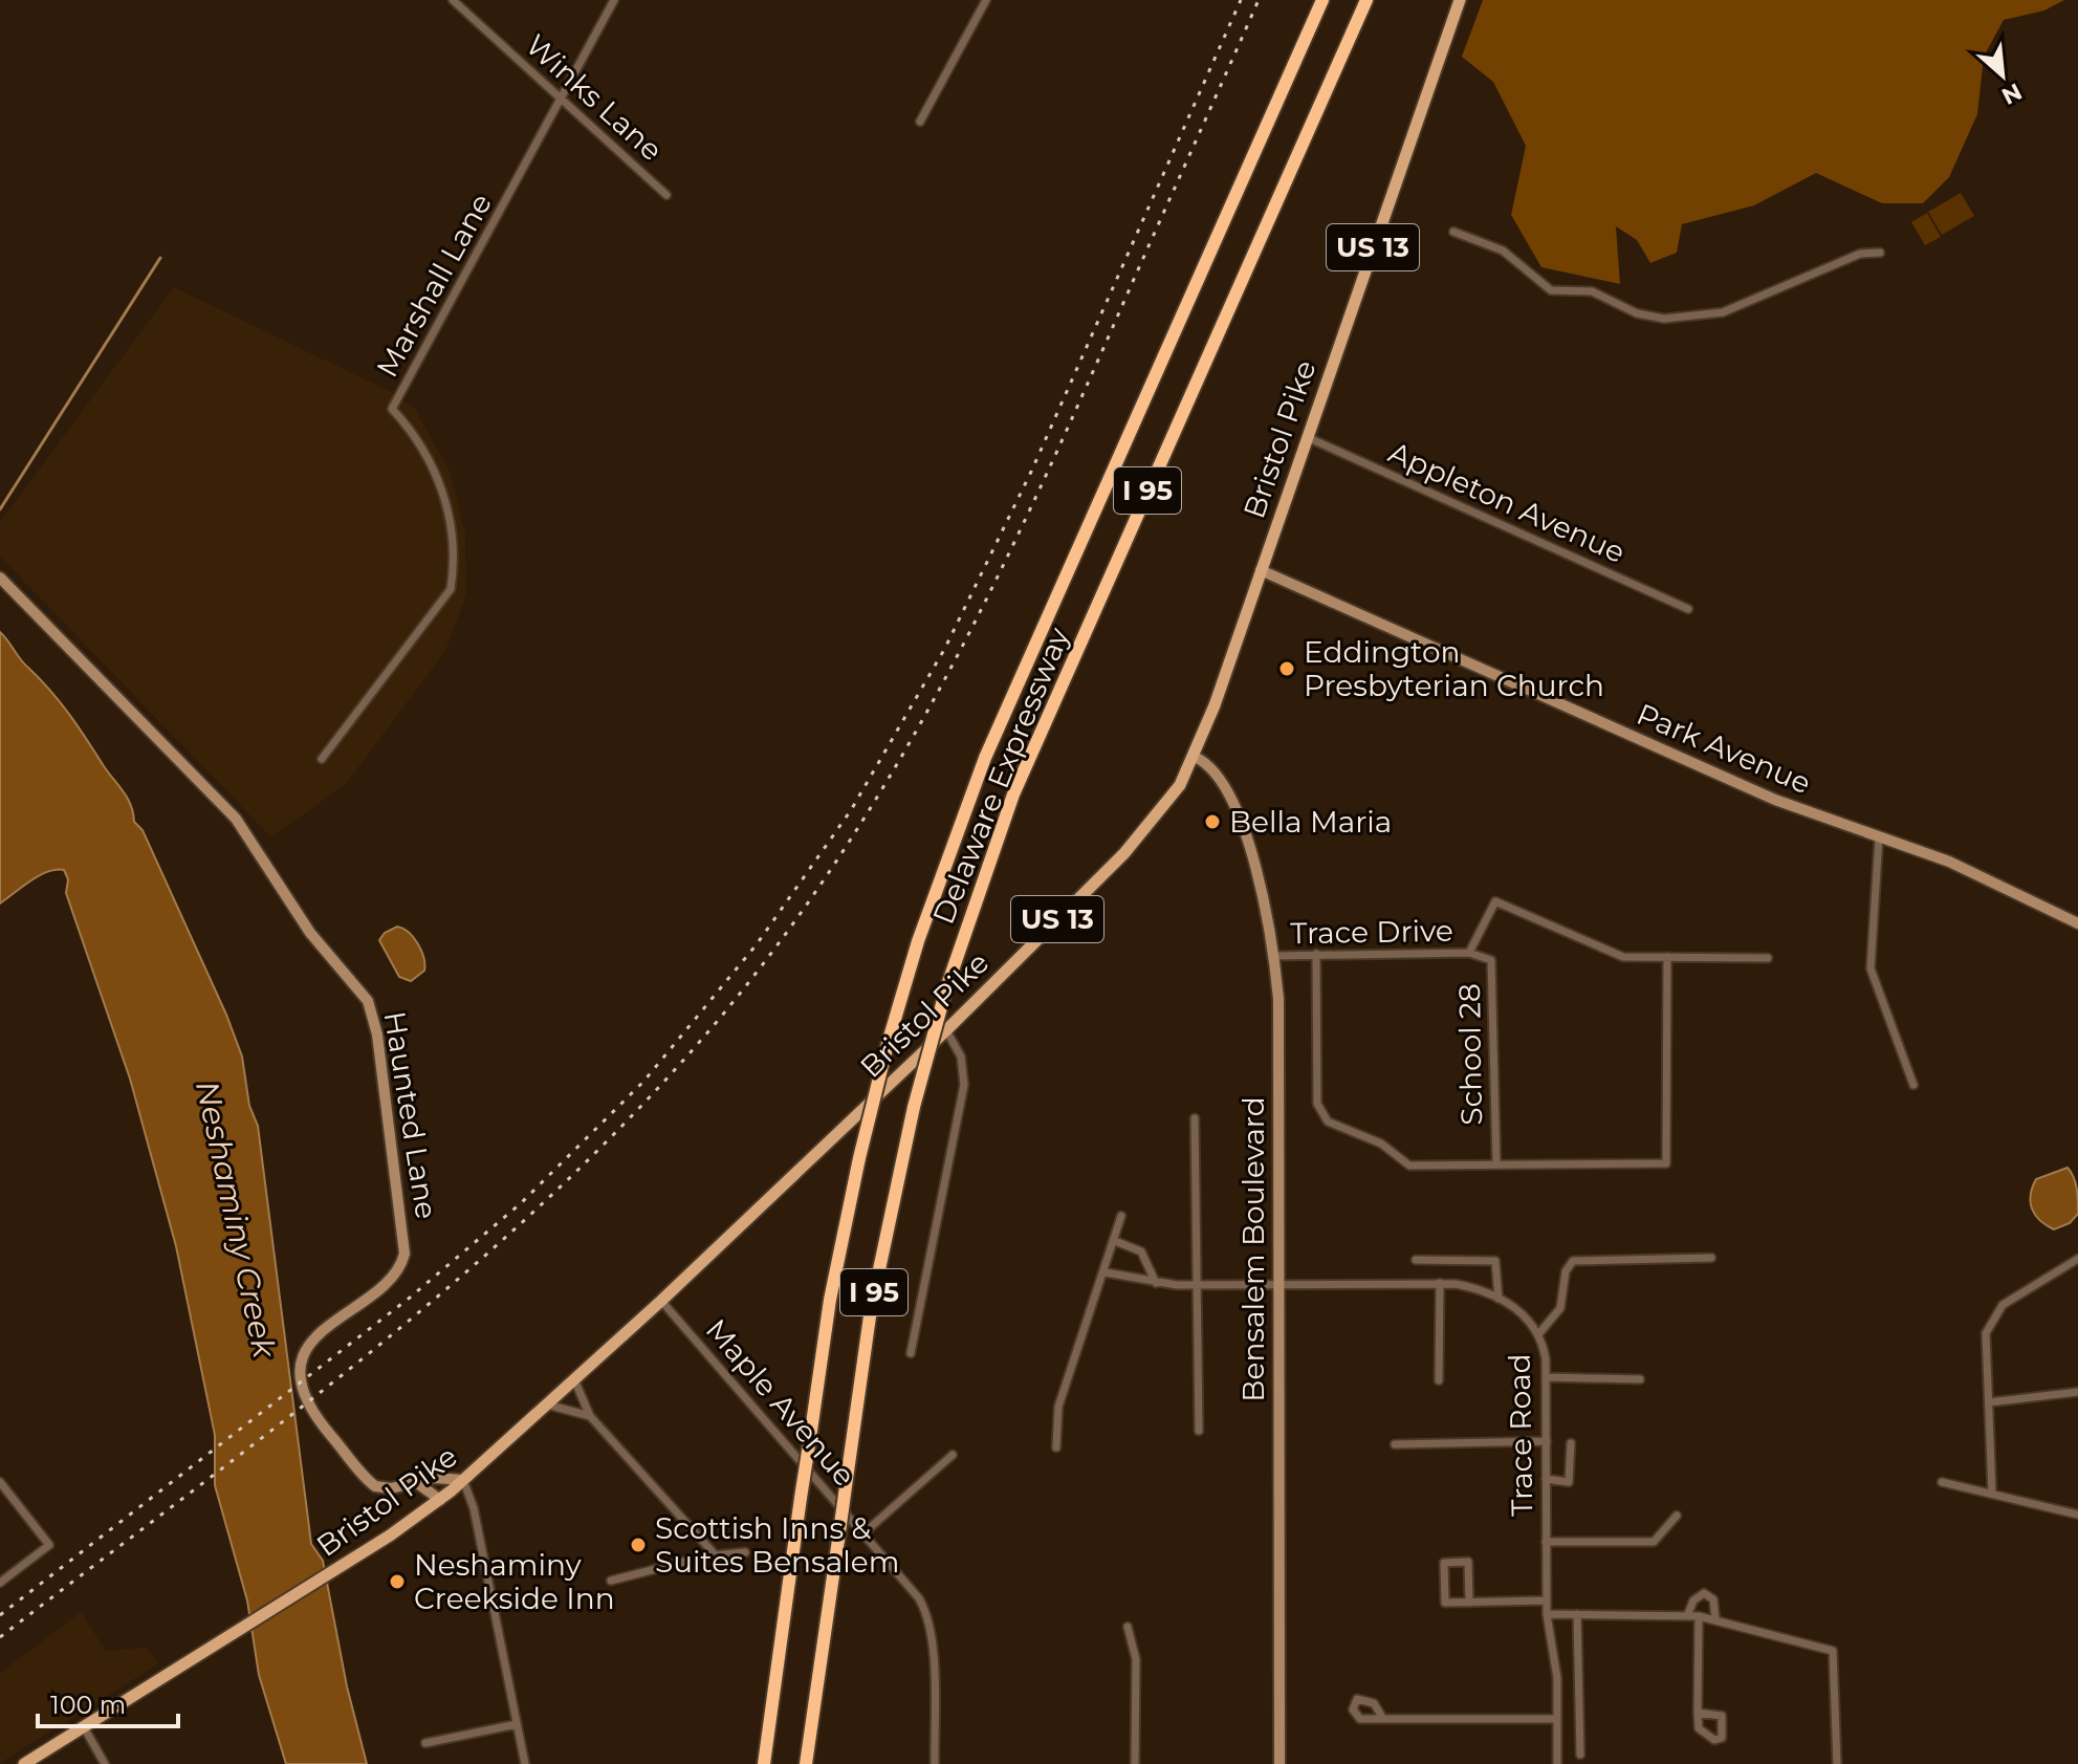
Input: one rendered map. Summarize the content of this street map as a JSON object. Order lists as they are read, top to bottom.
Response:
{
  "streets": {
    "highway": ["I 95", "Delaware Expressway"],
    "main road": ["US 13", "Bristol Pike"],
    "street": [
      "Winks Lane",
      "Marshall Lane",
      "Appleton Avenue",
      "Park Avenue",
      "Trace Drive",
      "School 28",
      "Haunted Lane",
      "Bensalem Boulevard",
      "Maple Avenue",
      "Trace Road"
    ]
  },
  "crossings": [
    ["Winks Lane", "Marshall Lane"],
    ["Bristol Pike", "Appleton Avenue"],
    ["Bristol Pike", "Park Avenue"],
    ["Bristol Pike", "Haunted Lane"],
    ["Bristol Pike", "Bensalem Boulevard"],
    ["Bristol Pike", "Maple Avenue"],
    ["Trace Drive", "School 28"],
    ["Trace Drive", "Bensalem Boulevard"],
    ["Bensalem Boulevard", "Trace Road"]
  ],
  "water": ["Neshaminy Creek"],
  "places": [
    "Eddington Presbyterian Church",
    "Bella Maria",
    "Scottish Inns & Suites Bensalem",
    "Neshaminy Creekside Inn"
  ],
  "scale_bar": "100 m",
  "north": "bottom right"
}
